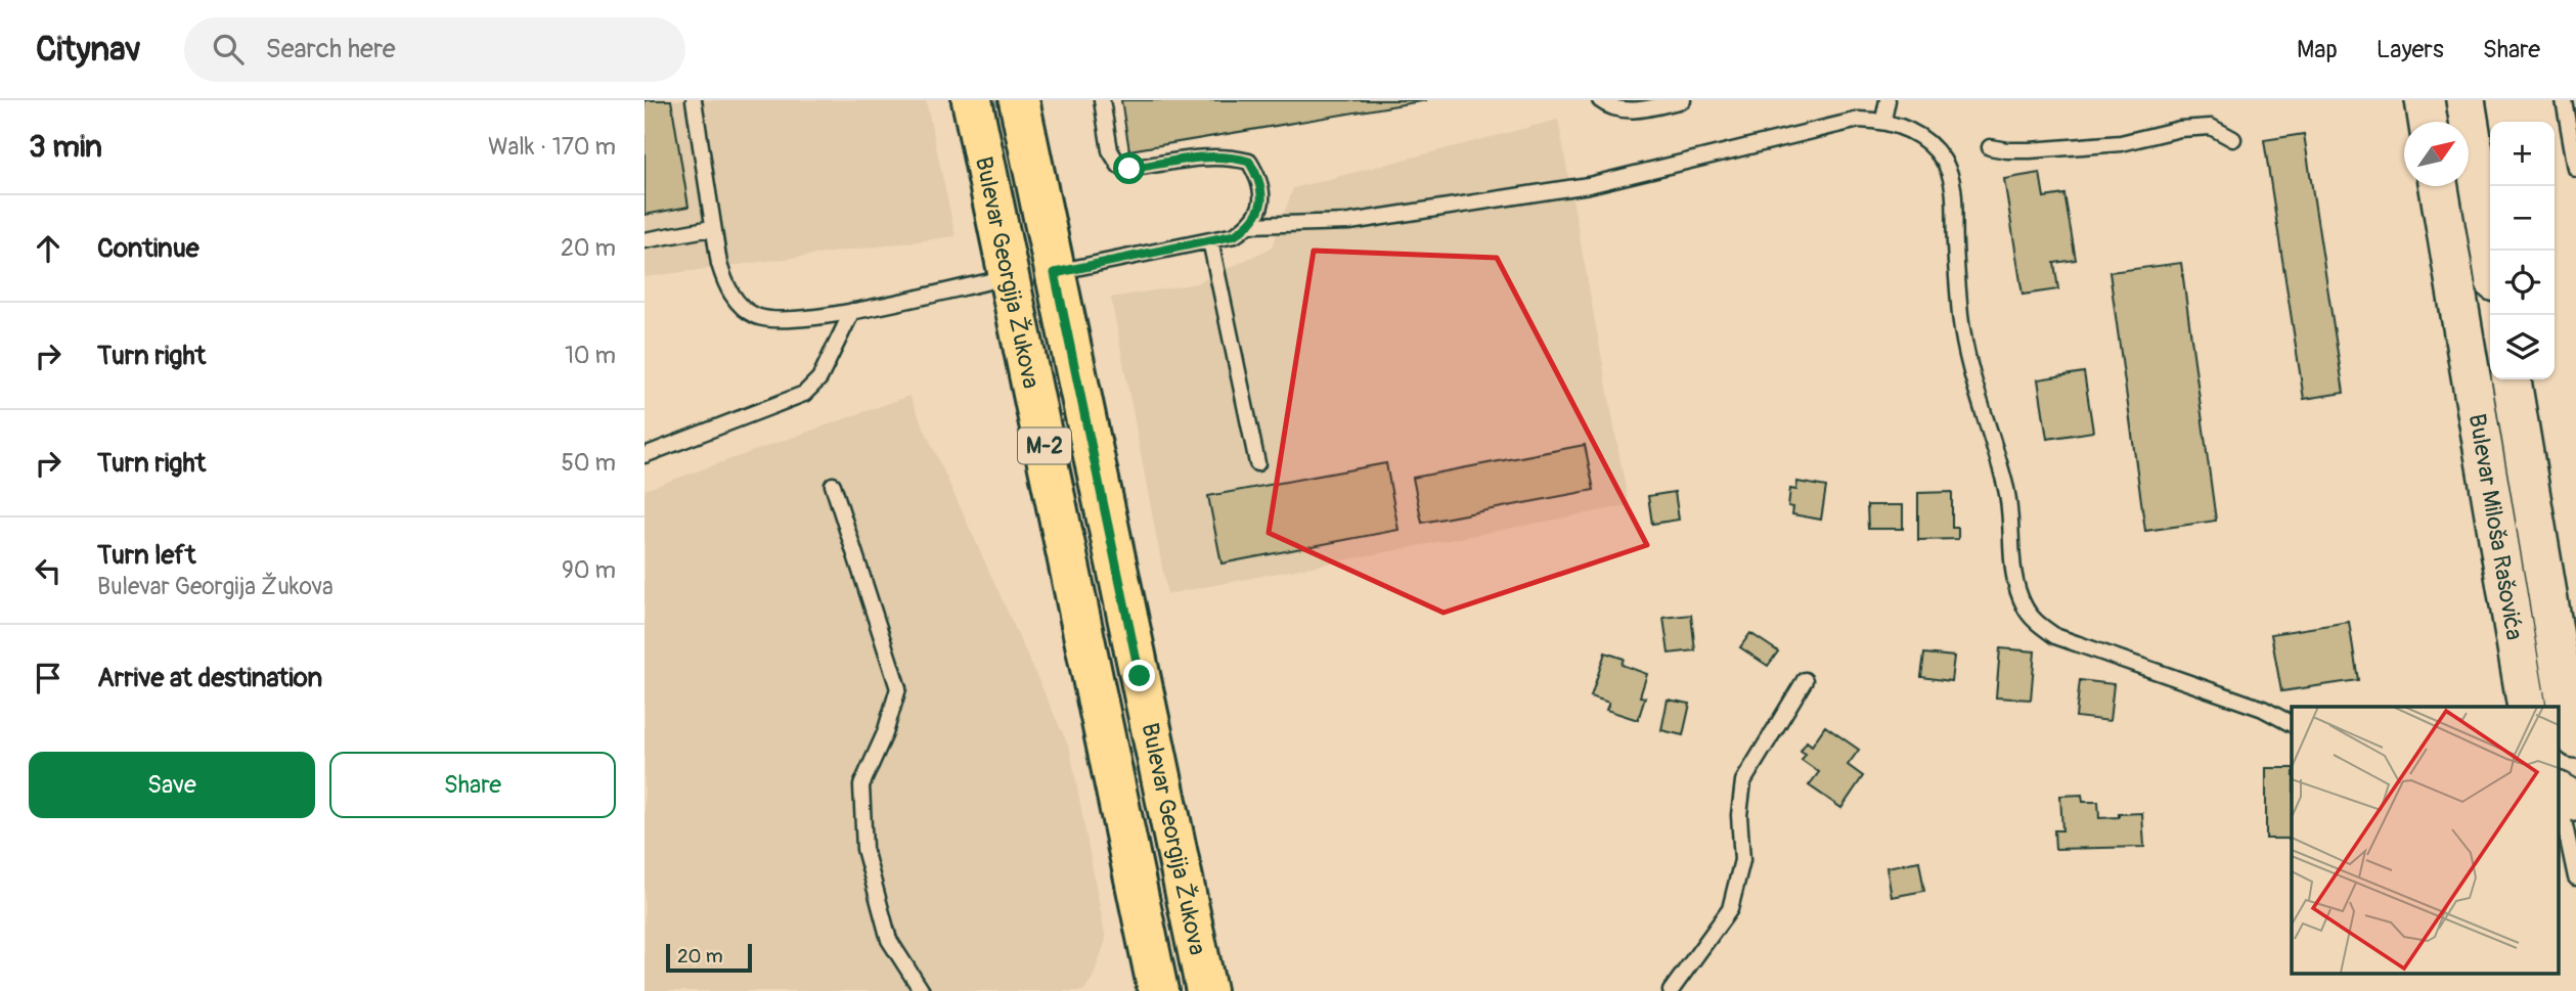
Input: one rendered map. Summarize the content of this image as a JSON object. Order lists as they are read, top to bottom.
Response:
{
  "streets": {
    "main road": ["Bulevar Georgija Žukova", "M-2"],
    "street": ["Bulevar Miloša Rašovića"]
  },
  "scale_bar": "20 m",
  "north": "top right",
  "page": {
    "header": "Citynav",
    "search": "Search here",
    "nav": ["Map", "Layers", "Share"],
    "heading": ["3 min", "Walk · 170 m"],
    "map_buttons": ["+", "−"],
    "list": [
      ["Continue", "20 m"],
      ["Turn right", "10 m"],
      ["Turn right", "50 m"],
      ["Turn left", "Bulevar Georgija Žukova", "90 m"],
      "Arrive at destination"
    ],
    "buttons": ["Save", "Share"],
    "scale": "20 m"
  }
}
